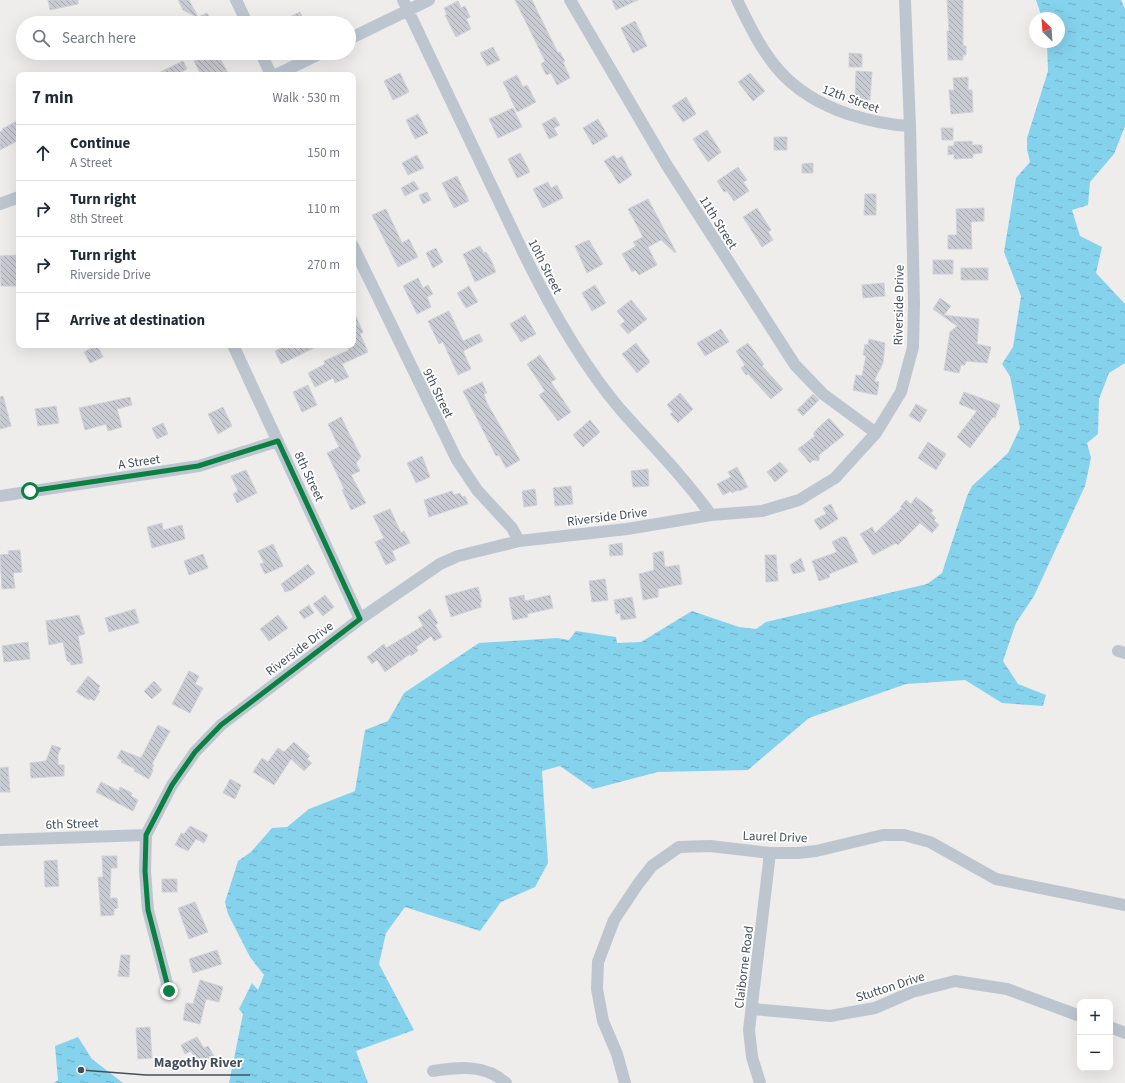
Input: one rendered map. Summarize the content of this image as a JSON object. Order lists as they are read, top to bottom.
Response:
{
  "streets": {
    "street": [
      "12th Street",
      "11th Street",
      "10th Street",
      "Riverside Drive",
      "9th Street",
      "A Street",
      "8th Street",
      "6th Street",
      "Laurel Drive",
      "Claiborne Road",
      "Stutton Drive"
    ]
  },
  "crossings": [
    ["12th Street", "Riverside Drive"],
    ["11th Street", "Riverside Drive"],
    ["10th Street", "Riverside Drive"],
    ["Riverside Drive", "9th Street"],
    ["Riverside Drive", "8th Street"],
    ["Riverside Drive", "6th Street"],
    ["A Street", "8th Street"],
    ["Laurel Drive", "Claiborne Road"],
    ["Claiborne Road", "Stutton Drive"]
  ],
  "places": ["Magothy River"],
  "north": "top left",
  "page": {
    "search": "Search here",
    "heading": ["7 min", "Walk · 530 m"],
    "list": [
      ["Continue", "A Street", "150 m"],
      ["Turn right", "8th Street", "110 m"],
      ["Turn right", "Riverside Drive", "270 m"],
      "Arrive at destination"
    ],
    "map_buttons": ["+", "−"]
  }
}
